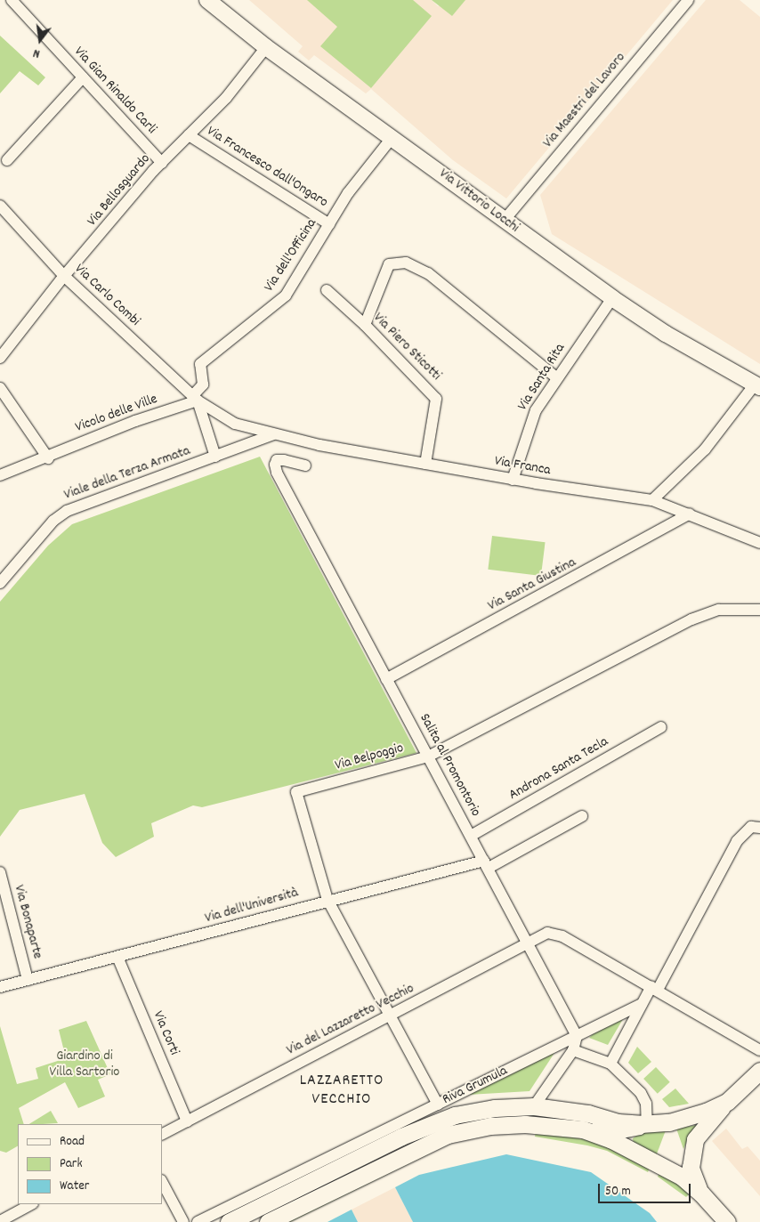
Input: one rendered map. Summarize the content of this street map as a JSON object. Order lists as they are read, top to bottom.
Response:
{
  "streets": {
    "main road": ["Via Vittorio Locchi", "Riva Grumula"],
    "street": [
      "Via Gian Rinaldo Carli",
      "Via Maestri del Lavoro",
      "Via Francesco dall'Ongaro",
      "Via Bellosguardo",
      "Via dell'Officina",
      "Via Carlo Combi",
      "Via Piero Sticotti",
      "Via Santa Rita",
      "Vicolo delle Ville",
      "Via Franca",
      "Viale della Terza Armata",
      "Via Santa Giustina",
      "Via Belpoggio",
      "Salita al Promontorio",
      "Androna Santa Tecla",
      "Via dell'Università",
      "Via Bonaparte",
      "Via del Lazzaretto Vecchio",
      "Via Corti"
    ]
  },
  "crossings": [
    ["Via Gian Rinaldo Carli", "Via Bellosguardo"],
    ["Via Maestri del Lavoro", "Via Vittorio Locchi"],
    ["Via Francesco dall'Ongaro", "Via Bellosguardo"],
    ["Via Francesco dall'Ongaro", "Via dell'Officina"],
    ["Via Bellosguardo", "Via Vittorio Locchi"],
    ["Via Bellosguardo", "Via Carlo Combi"],
    ["Via Vittorio Locchi", "Via dell'Officina"],
    ["Via Vittorio Locchi", "Via Santa Rita"],
    ["Via dell'Officina", "Via Carlo Combi"],
    ["Via dell'Officina", "Vicolo delle Ville"],
    ["Via Carlo Combi", "Vicolo delle Ville"],
    ["Via Carlo Combi", "Via Franca"],
    ["Via Carlo Combi", "Viale della Terza Armata"],
    ["Via Piero Sticotti", "Via Franca"],
    ["Via Santa Rita", "Via Franca"],
    ["Via Franca", "Viale della Terza Armata"],
    ["Via Franca", "Via Santa Giustina"],
    ["Via Santa Giustina", "Salita al Promontorio"],
    ["Via Belpoggio", "Salita al Promontorio"],
    ["Via Belpoggio", "Via dell'Università"],
    ["Via Belpoggio", "Via del Lazzaretto Vecchio"],
    ["Via Belpoggio", "Riva Grumula"],
    ["Salita al Promontorio", "Androna Santa Tecla"],
    ["Salita al Promontorio", "Via dell'Università"],
    ["Salita al Promontorio", "Via del Lazzaretto Vecchio"],
    ["Salita al Promontorio", "Riva Grumula"],
    ["Via dell'Università", "Via Bonaparte"],
    ["Via dell'Università", "Via Corti"],
    ["Via del Lazzaretto Vecchio", "Via Corti"]
  ],
  "districts": ["LAZZARETTO VECCHIO"],
  "parks": ["Giardino di Villa Sartorio"],
  "legend": ["Road", "Park", "Water"],
  "scale_bar": "50 m",
  "north": "bottom"
}
